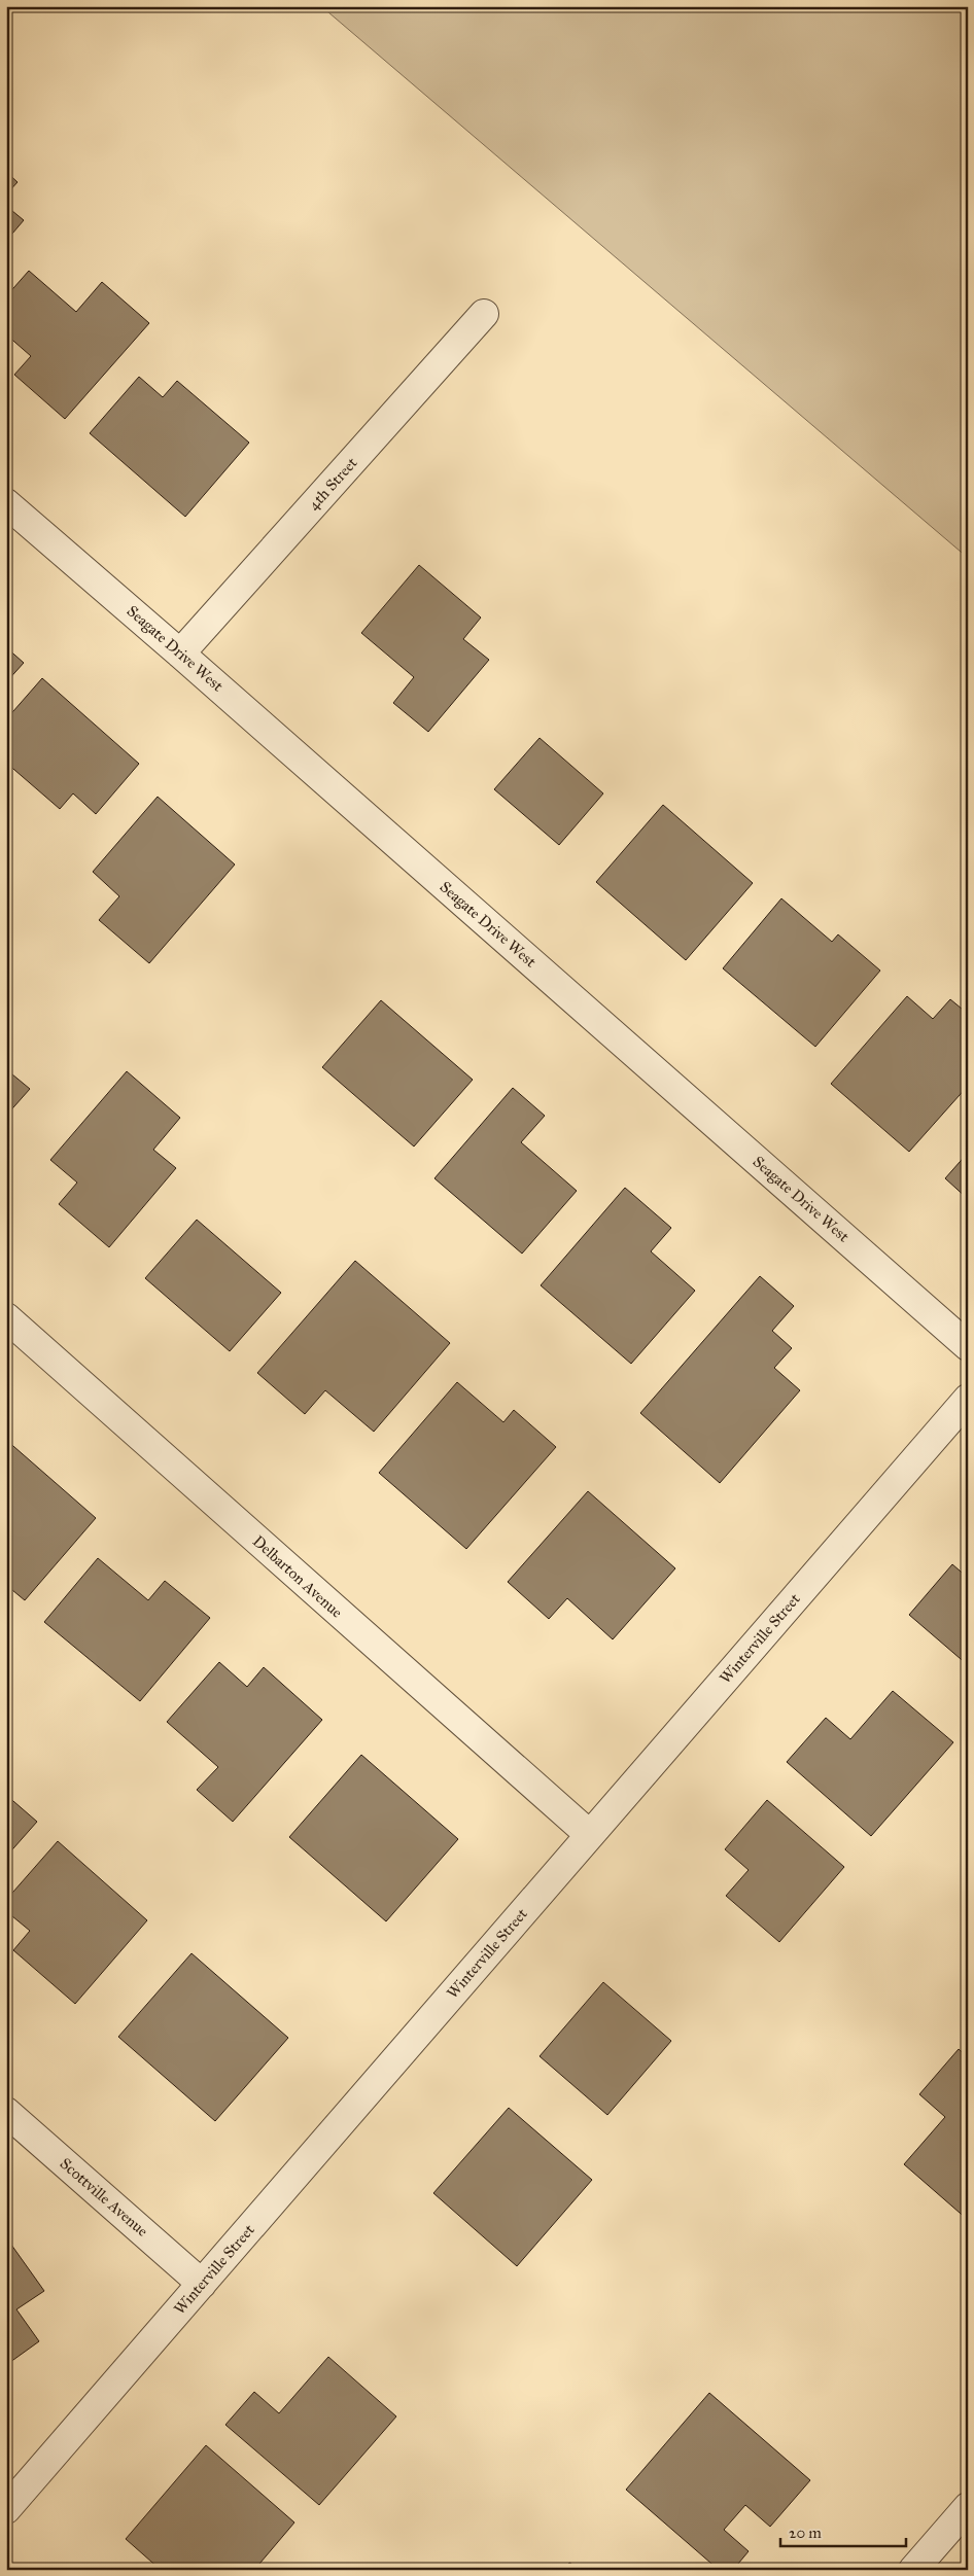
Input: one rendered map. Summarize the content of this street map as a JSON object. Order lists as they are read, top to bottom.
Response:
{
  "streets": {
    "street": [
      "4th Street",
      "Seagate Drive West",
      "Delbarton Avenue",
      "Winterville Street",
      "Scottville Avenue"
    ]
  },
  "crossings": [
    ["4th Street", "Seagate Drive West"],
    ["Delbarton Avenue", "Winterville Street"],
    ["Winterville Street", "Scottville Avenue"]
  ],
  "scale_bar": "20 m"
}
